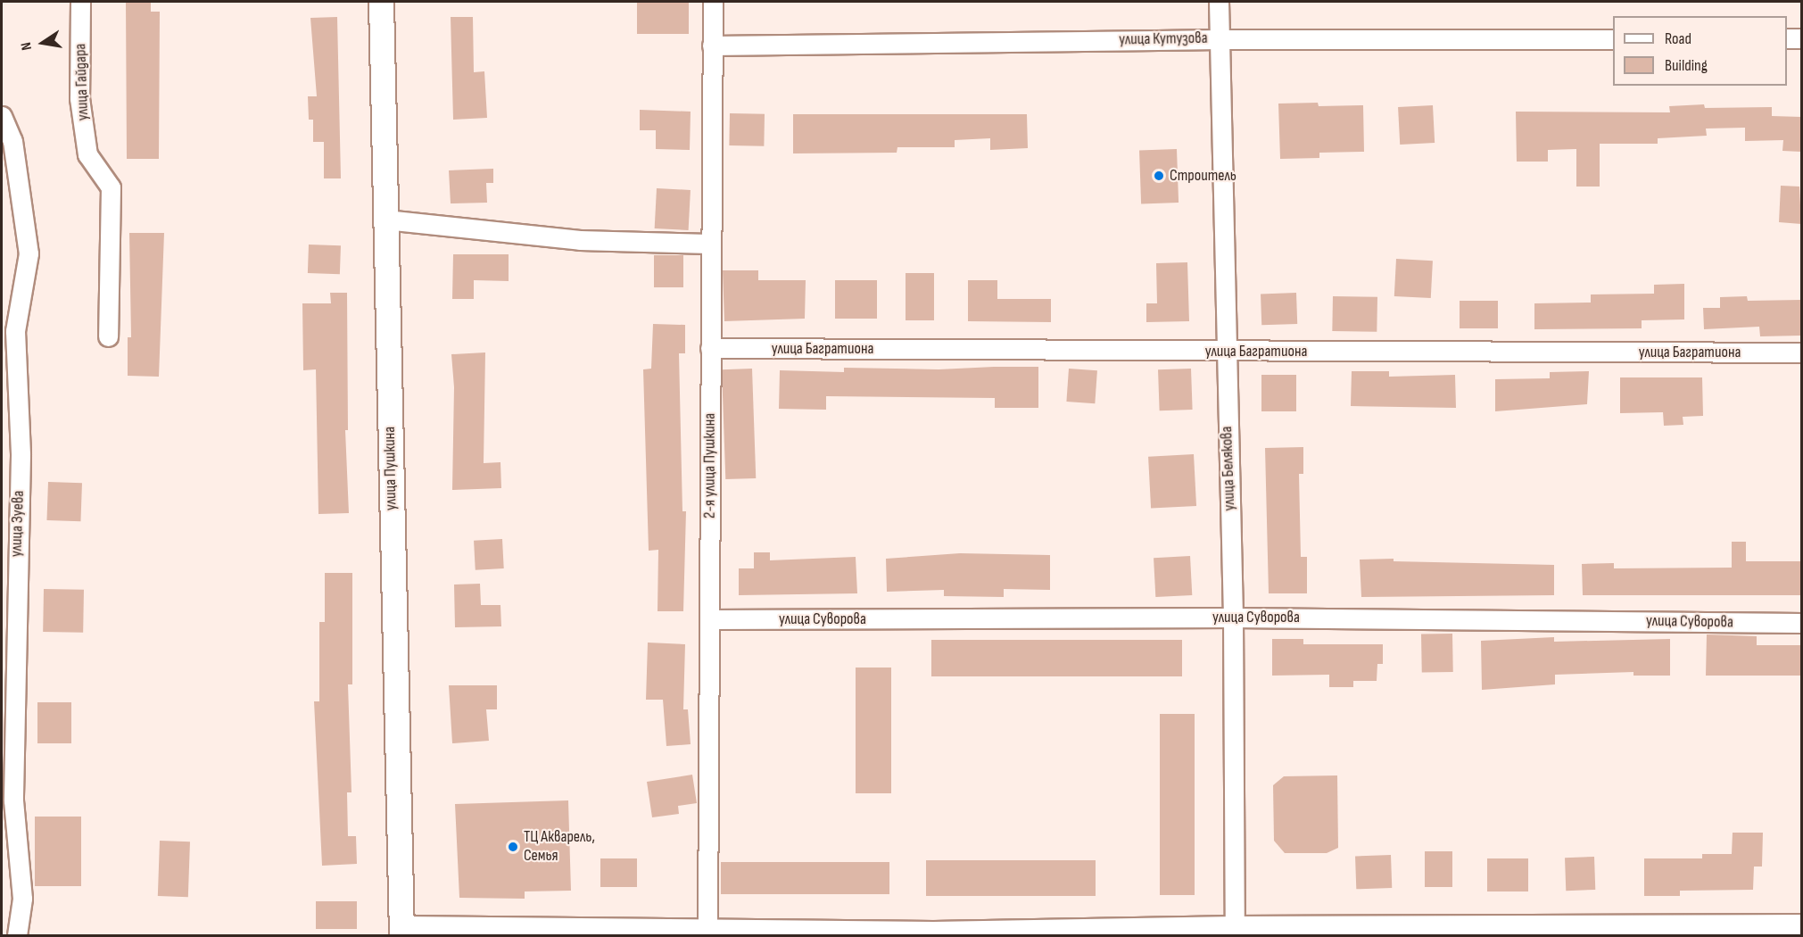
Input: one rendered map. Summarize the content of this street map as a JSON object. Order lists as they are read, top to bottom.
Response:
{
  "streets": {
    "street": [
      "улица Кутузова",
      "улица Гайдара",
      "улица Багратиона",
      "2-я улица Пушкина",
      "улица Пушкина",
      "улица Белякова",
      "улица Зуева",
      "улица Суворова"
    ]
  },
  "crossings": [
    ["улица Кутузова", "2-я улица Пушкина"],
    ["улица Кутузова", "улица Белякова"],
    ["улица Багратиона", "2-я улица Пушкина"],
    ["улица Багратиона", "улица Белякова"],
    ["2-я улица Пушкина", "улица Суворова"],
    ["улица Белякова", "улица Суворова"]
  ],
  "places": ["Строитель", "ТЦ Акварель, Семья"],
  "legend": ["Road", "Building"],
  "north": "left"
}
